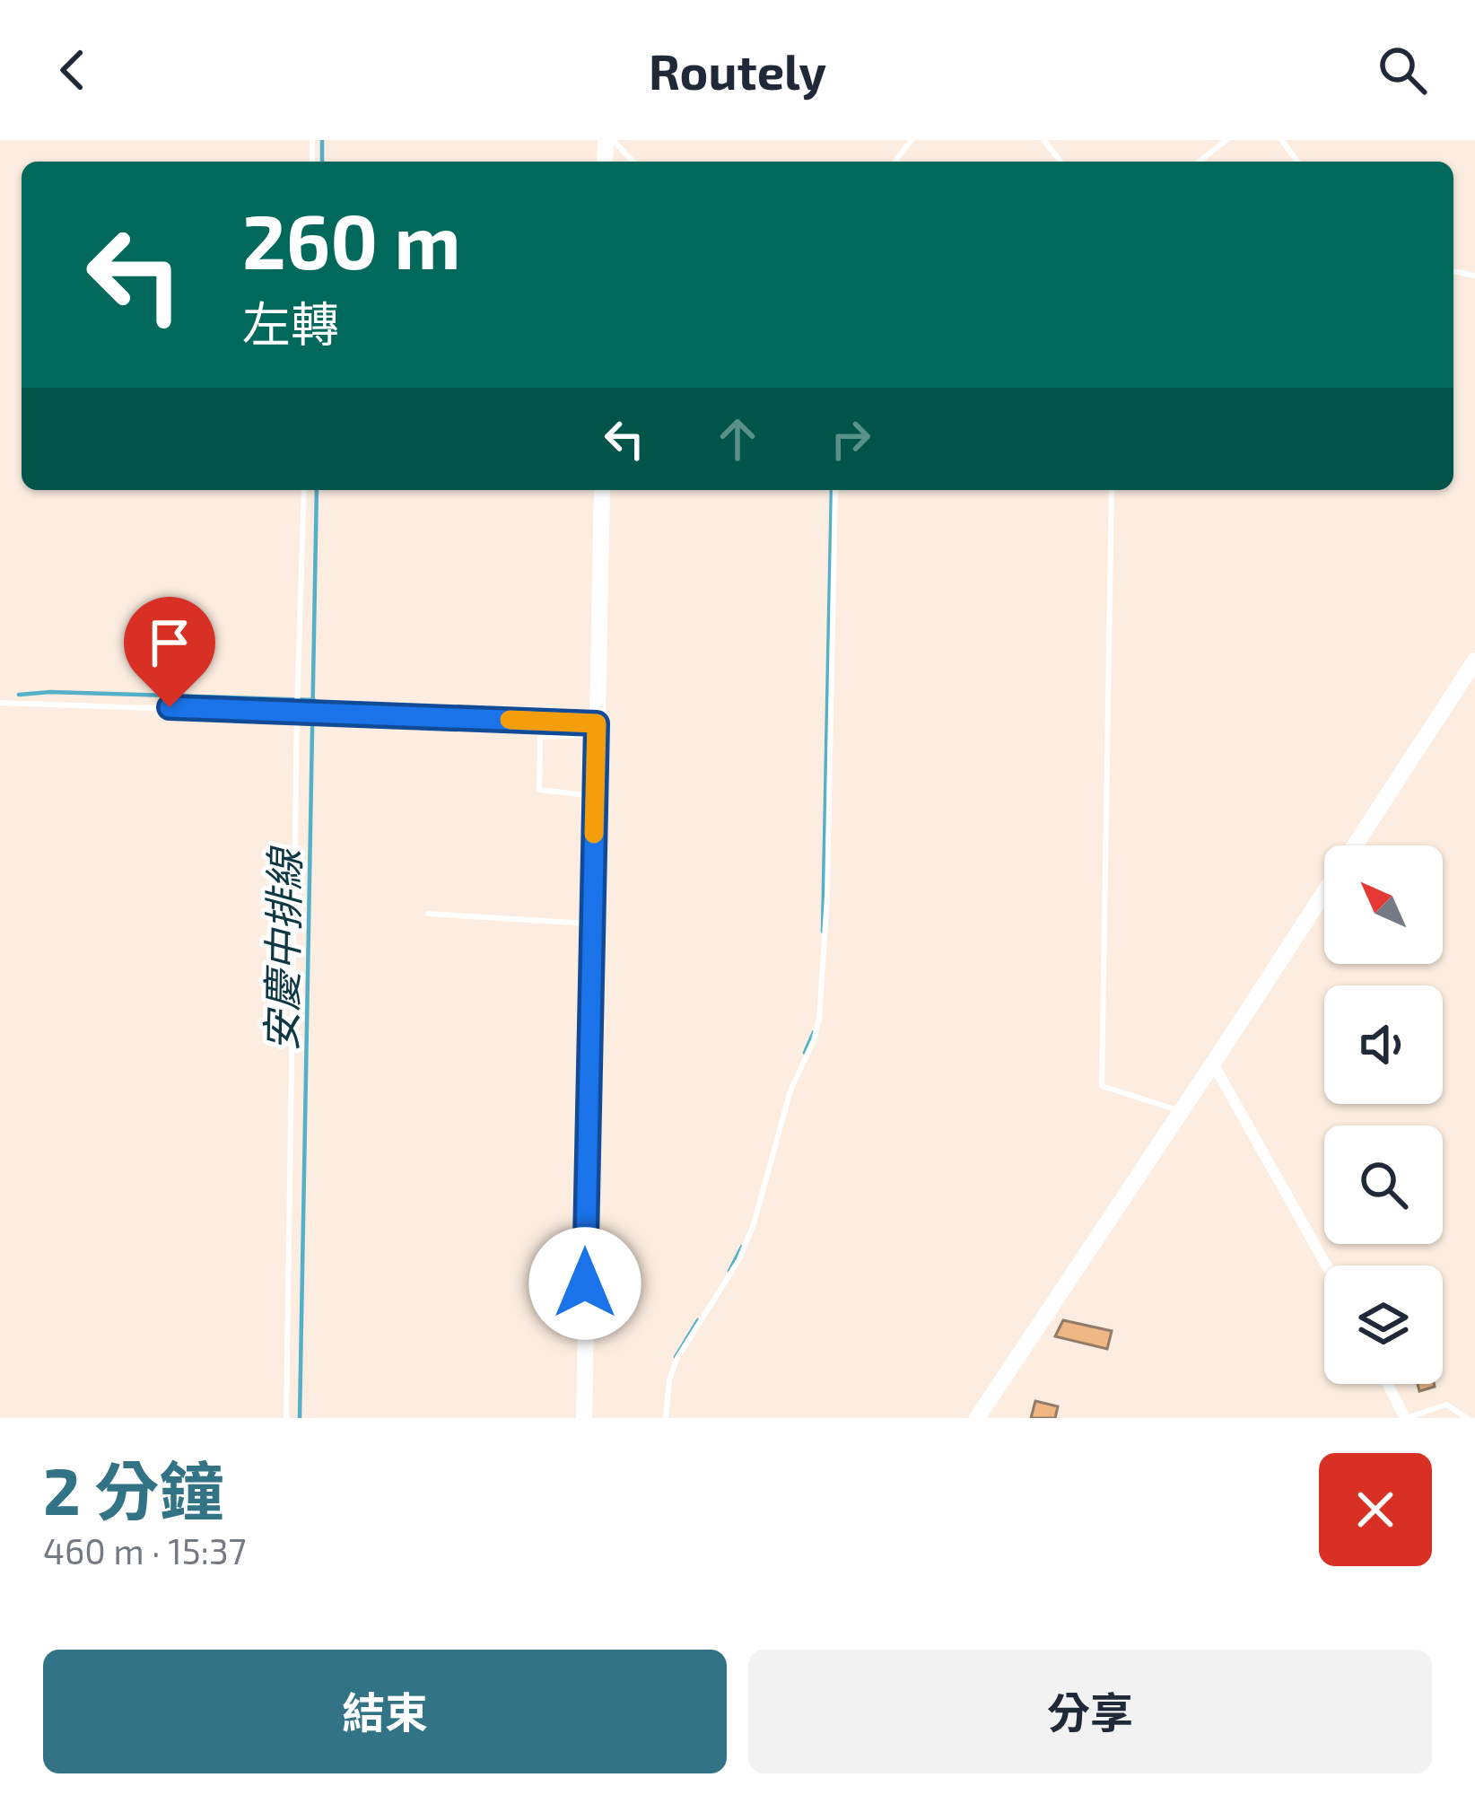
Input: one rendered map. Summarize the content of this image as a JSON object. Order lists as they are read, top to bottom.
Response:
{
  "water": ["安慶中排線"],
  "north": "top left",
  "page": {
    "header": "Routely",
    "turn": ["260 m", "左轉"],
    "heading": ["2 分鐘", "460 m · 15:37"],
    "buttons": ["結束", "分享"]
  }
}
